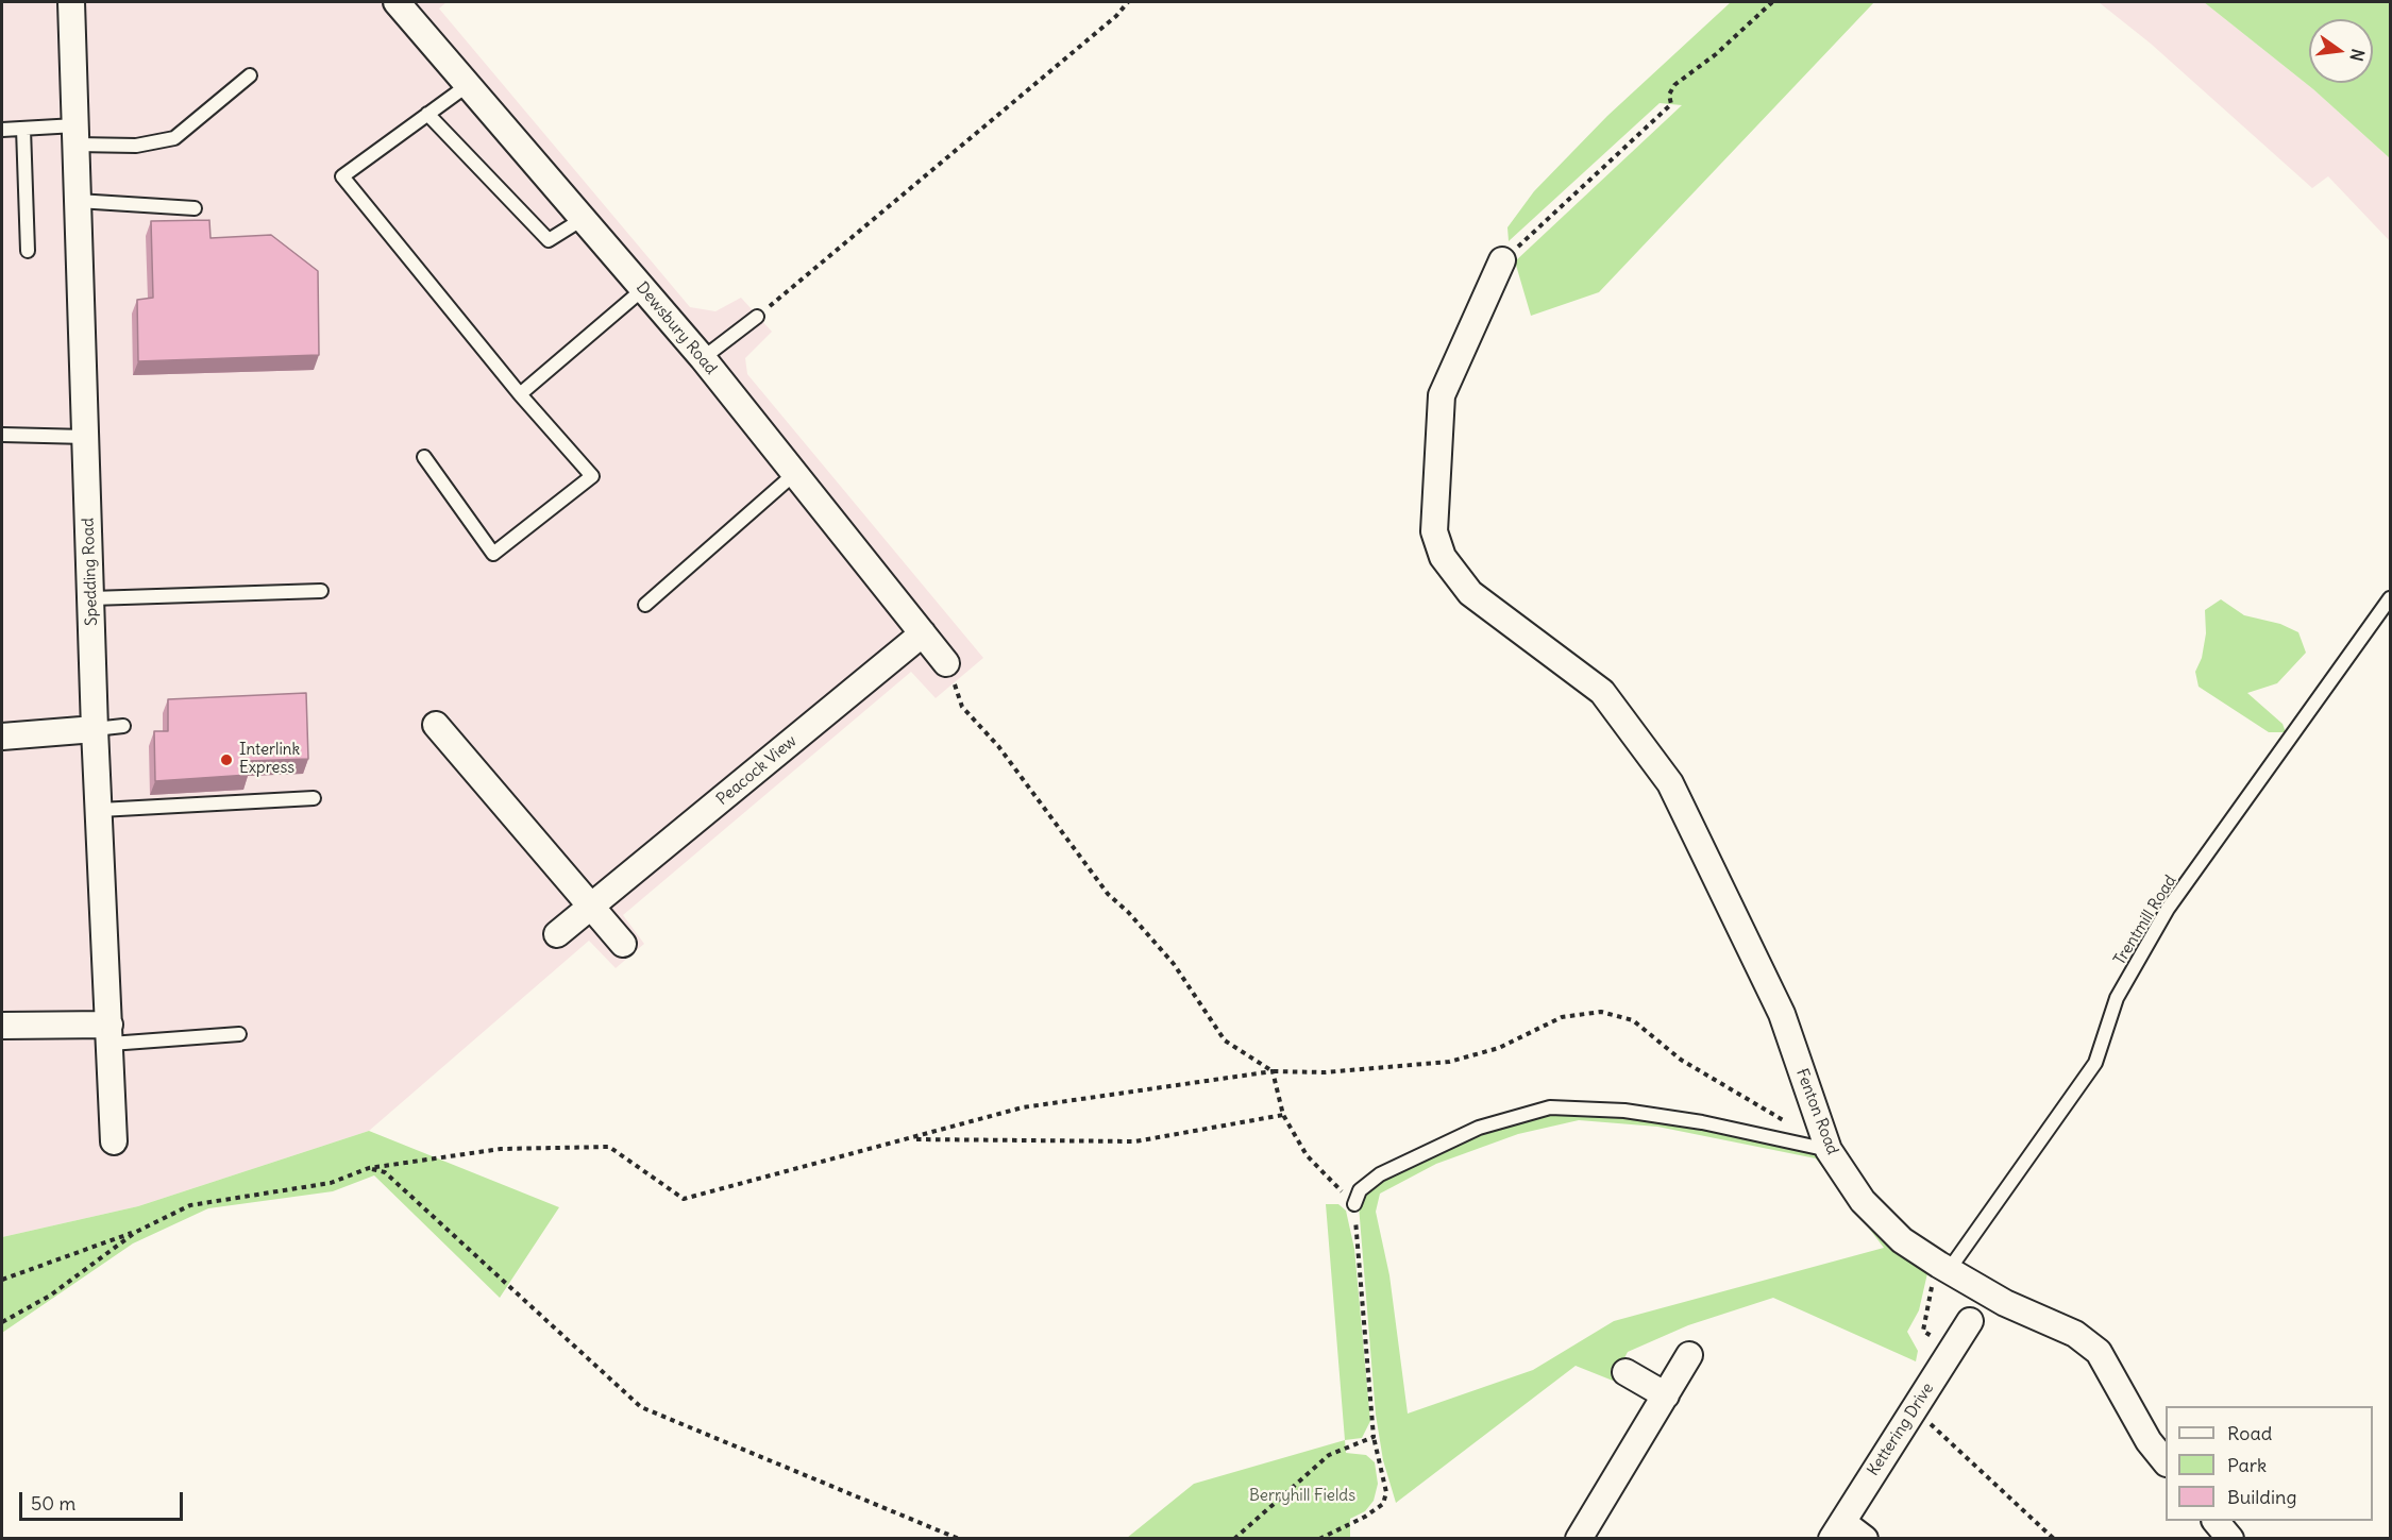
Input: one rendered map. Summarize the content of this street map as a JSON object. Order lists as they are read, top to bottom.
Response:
{
  "streets": {
    "street": [
      "Dewsbury Road",
      "Spedding Road",
      "Peacock View",
      "Fenton Road",
      "Kettering Drive"
    ],
    "lane": ["Trentmill Road"]
  },
  "crossings": [
    ["Dewsbury Road", "Peacock View"],
    ["Trentmill Road", "Fenton Road"]
  ],
  "parks": ["Berryhill Fields"],
  "places": ["Interlink Express"],
  "legend": ["Road", "Park", "Building"],
  "scale_bar": "50 m",
  "north": "right"
}
